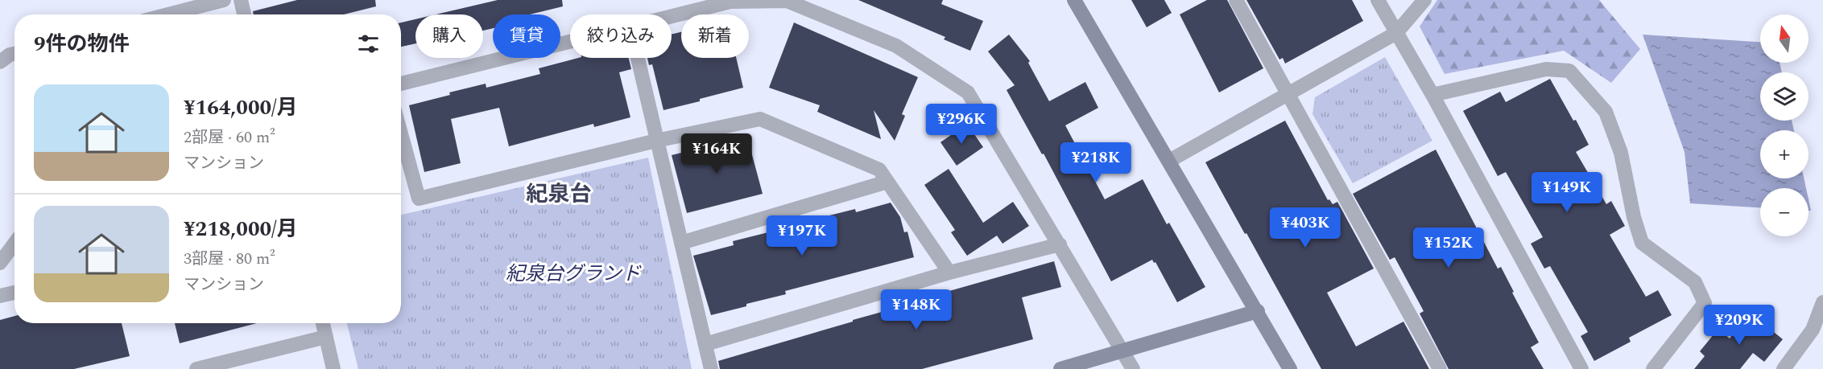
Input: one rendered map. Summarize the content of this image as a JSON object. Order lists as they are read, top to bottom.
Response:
{
  "districts": ["紀泉台"],
  "parks": ["紀泉台グランド"],
  "north": "top",
  "page": {
    "map_buttons": ["+", "−"],
    "chip": [
      "購入",
      "賃貸",
      "絞り込み",
      "新着"
    ],
    "heading": "9件の物件",
    "list": [
      {
        "name": "¥164,000/月",
        "note": "2部屋 · 60 m² · マンション"
      },
      {
        "name": "¥218,000/月",
        "note": "3部屋 · 80 m² · マンション"
      }
    ],
    "price": [
      "¥296K",
      "¥164K",
      "¥218K",
      "¥149K",
      "¥403K",
      "¥197K",
      "¥152K",
      "¥148K",
      "¥209K"
    ]
  }
}
